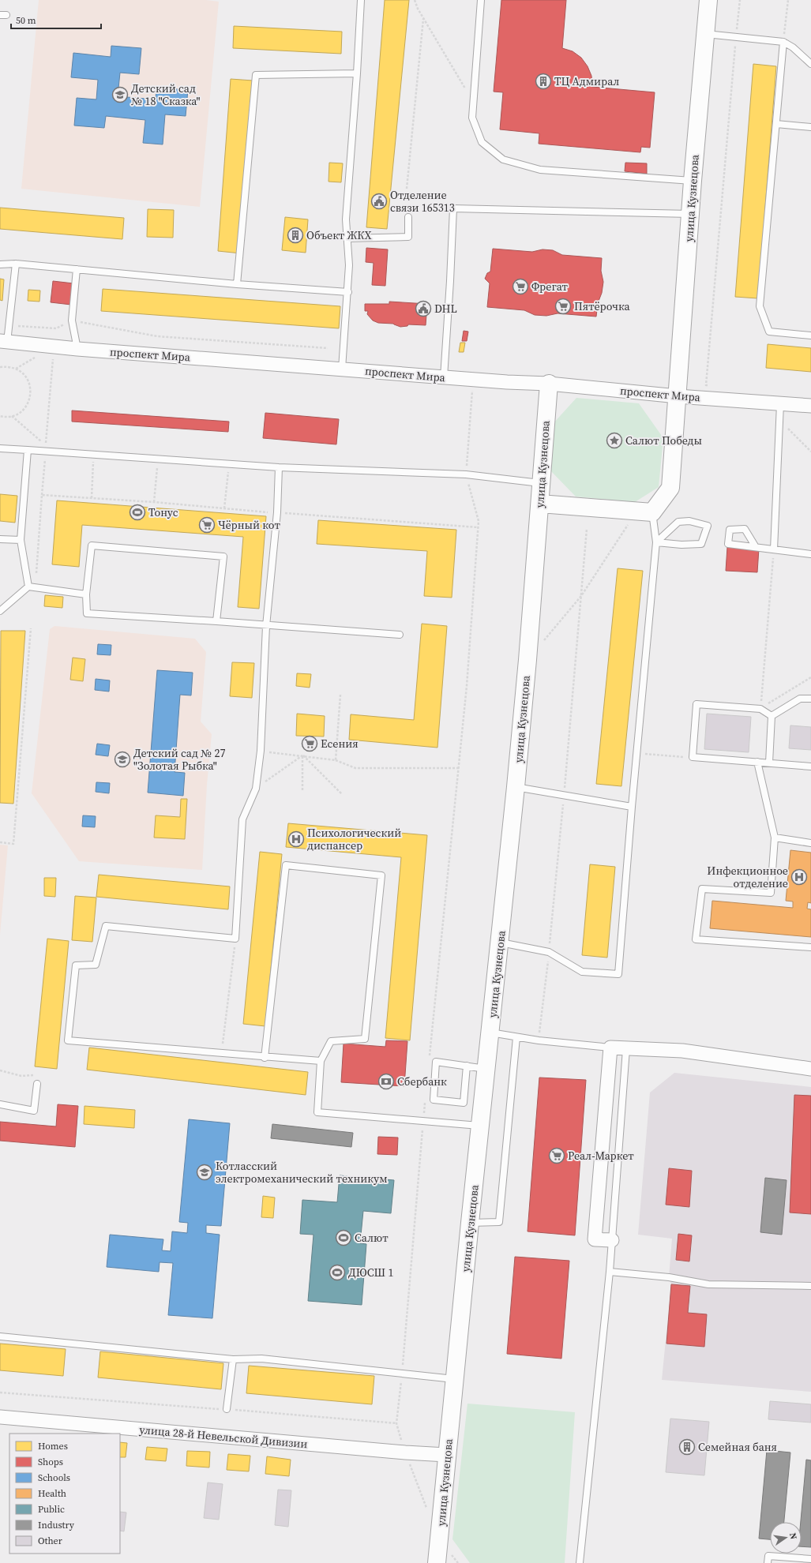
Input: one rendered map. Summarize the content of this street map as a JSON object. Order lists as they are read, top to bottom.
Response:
{
  "streets": {
    "street": ["улица Кузнецова", "проспект Мира", "улица 28-й Невельской Дивизии"]
  },
  "crossings": [
    ["улица Кузнецова", "проспект Мира"],
    ["улица Кузнецова", "улица 28-й Невельской Дивизии"]
  ],
  "places": {
    "building": ["ТЦ Адмирал", "Объект ЖКХ", "Семейная баня"],
    "school or university": ["Детский сад № 18 \"Сказка\"", "Детский сад № 27 \"Золотая Рыбка\"", "Котласский электромеханический техникум"],
    "public building": ["Отделение связи 165313", "DHL"],
    "supermarket": [
      "Фрегат",
      "Пятёрочка",
      "Чёрный кот",
      "Есения",
      "Реал-Маркет"
    ],
    "place": ["Салют Победы"],
    "sports": ["Тонус", "Салют", "ДЮСШ 1"],
    "hospital": ["Психологический диспансер", "Инфекционное отделение"],
    "bank": ["Сбербанк"]
  },
  "legend": [
    "Homes",
    "Shops",
    "Schools",
    "Health",
    "Public",
    "Industry",
    "Other"
  ],
  "scale_bar": "50 m",
  "north": "right"
}
